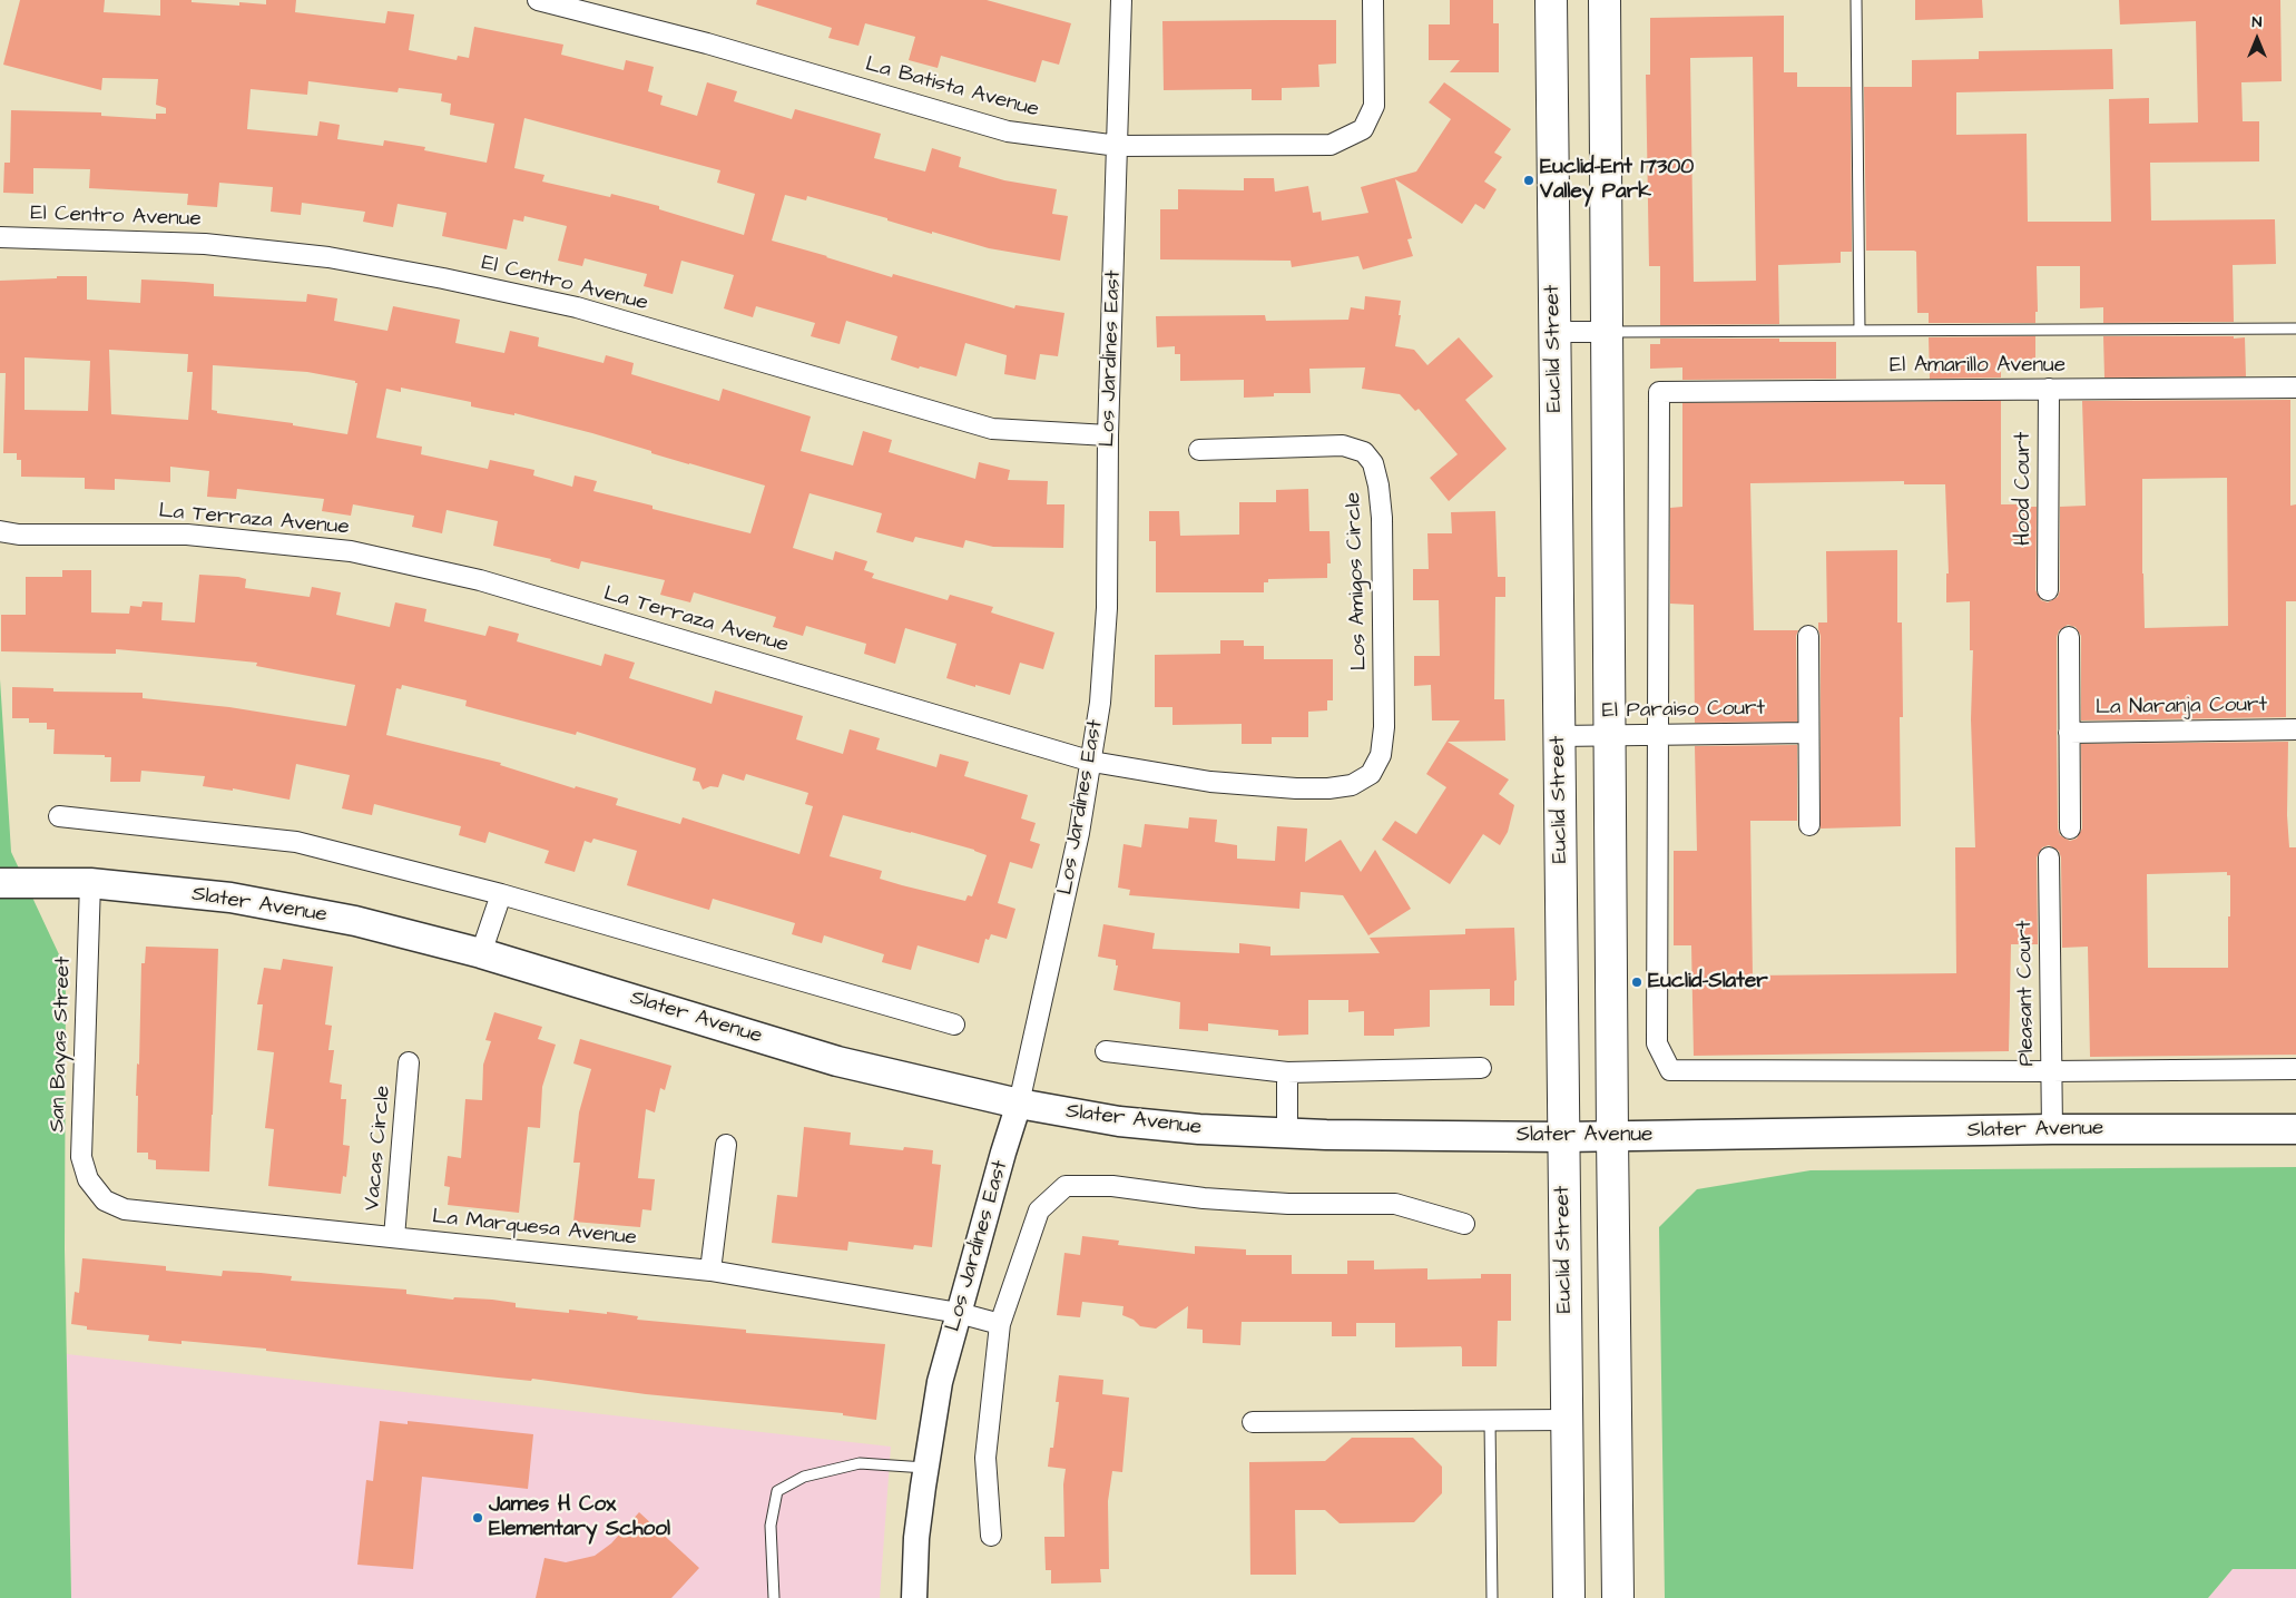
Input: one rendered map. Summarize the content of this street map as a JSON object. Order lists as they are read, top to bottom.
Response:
{
  "streets": {
    "main road": ["Euclid Street", "Slater Avenue"],
    "street": [
      "La Batista Avenue",
      "El Centro Avenue",
      "Los Jardines East",
      "El Amarillo Avenue",
      "Hood Court",
      "La Terraza Avenue",
      "Los Amigos Circle",
      "La Naranja Court",
      "El Paraiso Court",
      "Pleasant Court",
      "San Bayas Street",
      "Vacas Circle",
      "La Marquesa Avenue"
    ]
  },
  "crossings": [
    ["La Batista Avenue", "Los Jardines East"],
    ["El Centro Avenue", "Los Jardines East"],
    ["Euclid Street", "El Paraiso Court"],
    ["Euclid Street", "Slater Avenue"],
    ["Los Jardines East", "La Terraza Avenue"],
    ["Los Jardines East", "Slater Avenue"],
    ["Los Jardines East", "La Marquesa Avenue"],
    ["El Amarillo Avenue", "Hood Court"],
    ["El Amarillo Avenue", "El Paraiso Court"],
    ["La Terraza Avenue", "Los Amigos Circle"],
    ["Slater Avenue", "Pleasant Court"],
    ["Slater Avenue", "San Bayas Street"],
    ["San Bayas Street", "La Marquesa Avenue"],
    ["Vacas Circle", "La Marquesa Avenue"]
  ],
  "places": ["Euclid-Ent 17300 Valley Park", "Euclid-Slater", "James H Cox Elementary School"],
  "north": "top"
}
